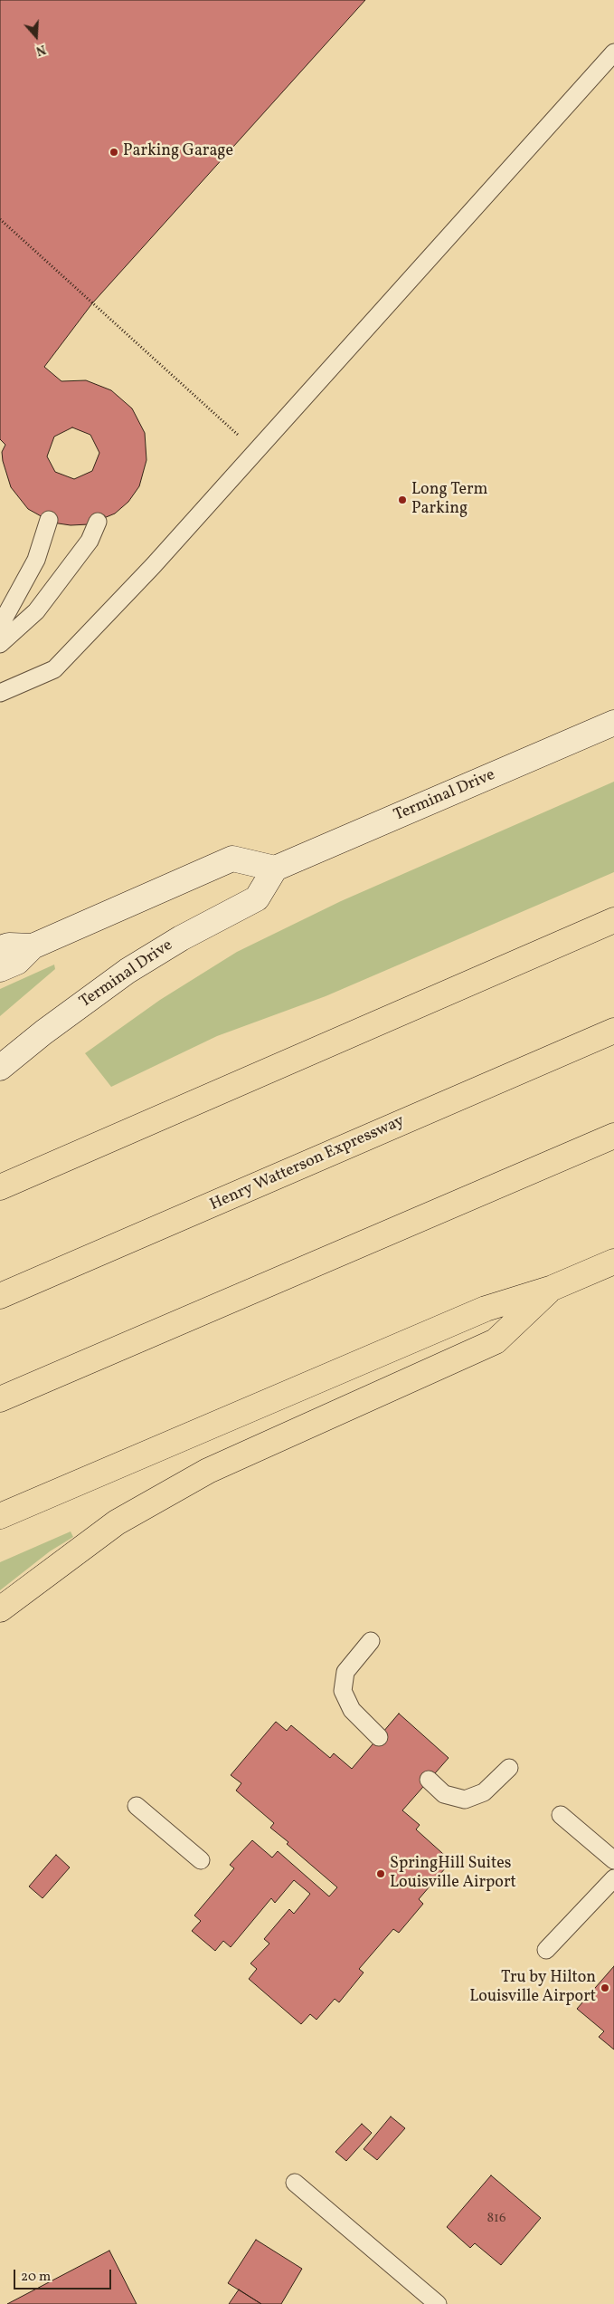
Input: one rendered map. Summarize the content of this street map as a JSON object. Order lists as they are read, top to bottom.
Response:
{
  "streets": {
    "highway": ["Henry Watterson Expressway"],
    "main road": ["Terminal Drive"]
  },
  "places": [
    "Parking Garage",
    "Long Term Parking",
    "SpringHill Suites Louisville Airport",
    "Tru by Hilton Louisville Airport"
  ],
  "house_numbers": ["816"],
  "scale_bar": "20 m",
  "north": "bottom"
}
